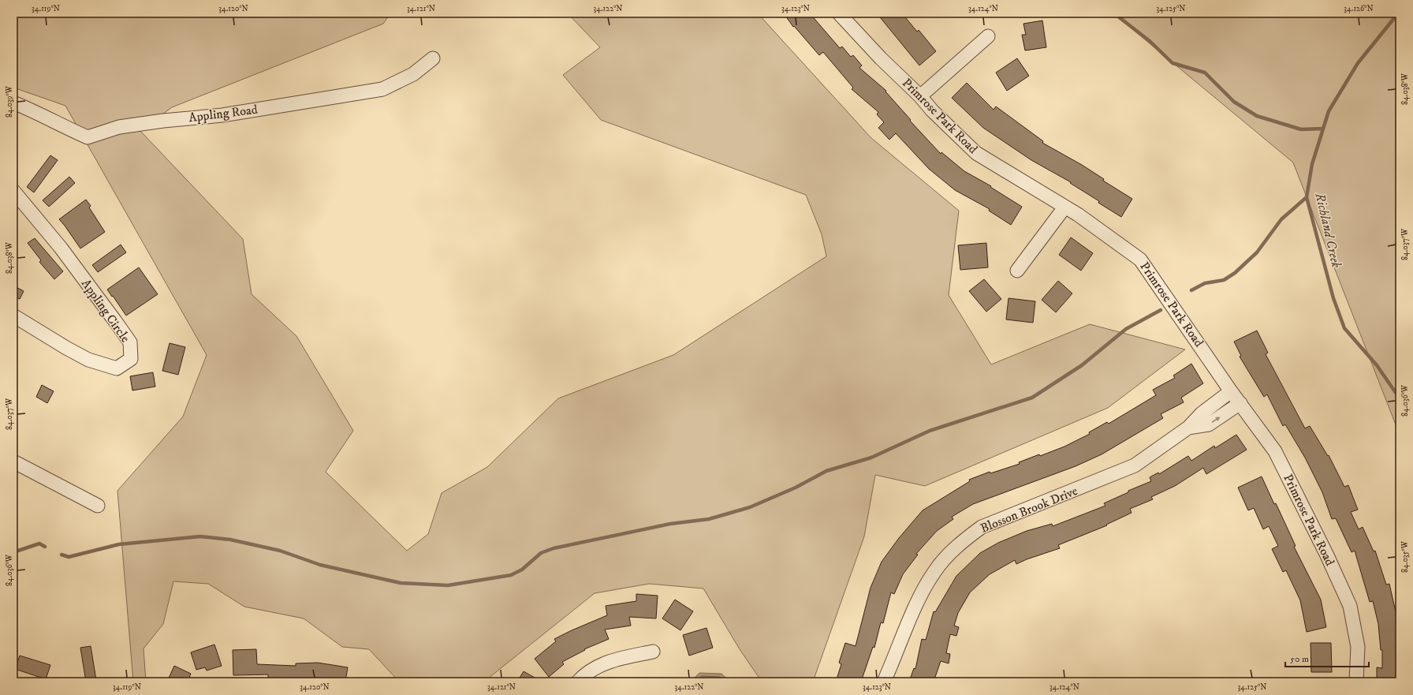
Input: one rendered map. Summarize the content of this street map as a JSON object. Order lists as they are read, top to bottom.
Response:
{
  "streets": {
    "street": [
      "Appling Road",
      "Primrose Park Road",
      "Appling Circle",
      "Blosson Brook Drive"
    ]
  },
  "crossings": [
    ["Primrose Park Road", "Blosson Brook Drive"]
  ],
  "water": ["Richland Creek"],
  "scale_bar": "50 m",
  "coordinates": [
    "34.119°N",
    "34.120°N",
    "34.121°N",
    "34.122°N",
    "34.123°N",
    "34.124°N",
    "34.125°N",
    "34.126°N",
    "84.038°W",
    "84.039°W",
    "84.037°W",
    "84.036°W",
    "84.035°W"
  ]
}
